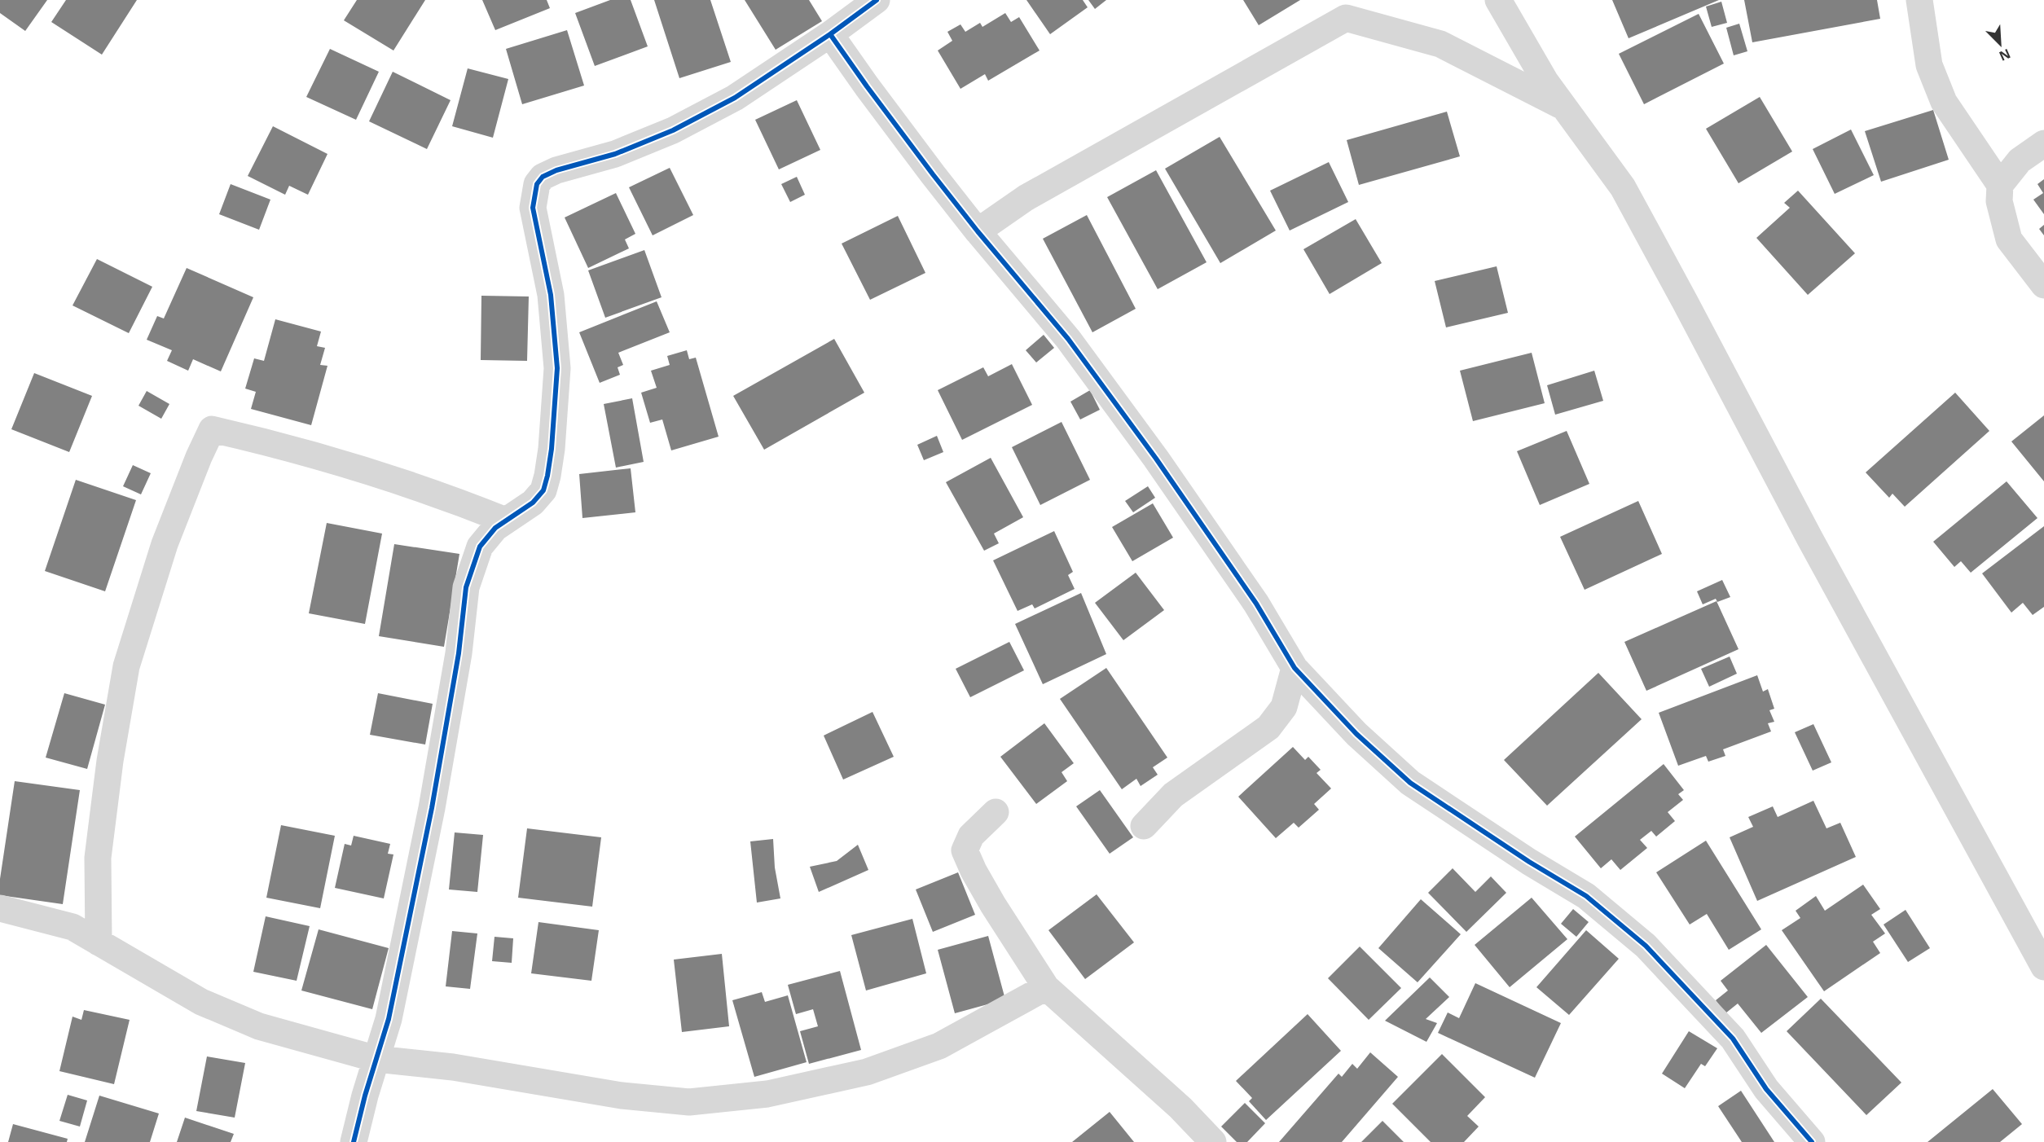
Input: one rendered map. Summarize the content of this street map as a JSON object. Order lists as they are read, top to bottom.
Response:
{
  "north": "bottom right"
}
